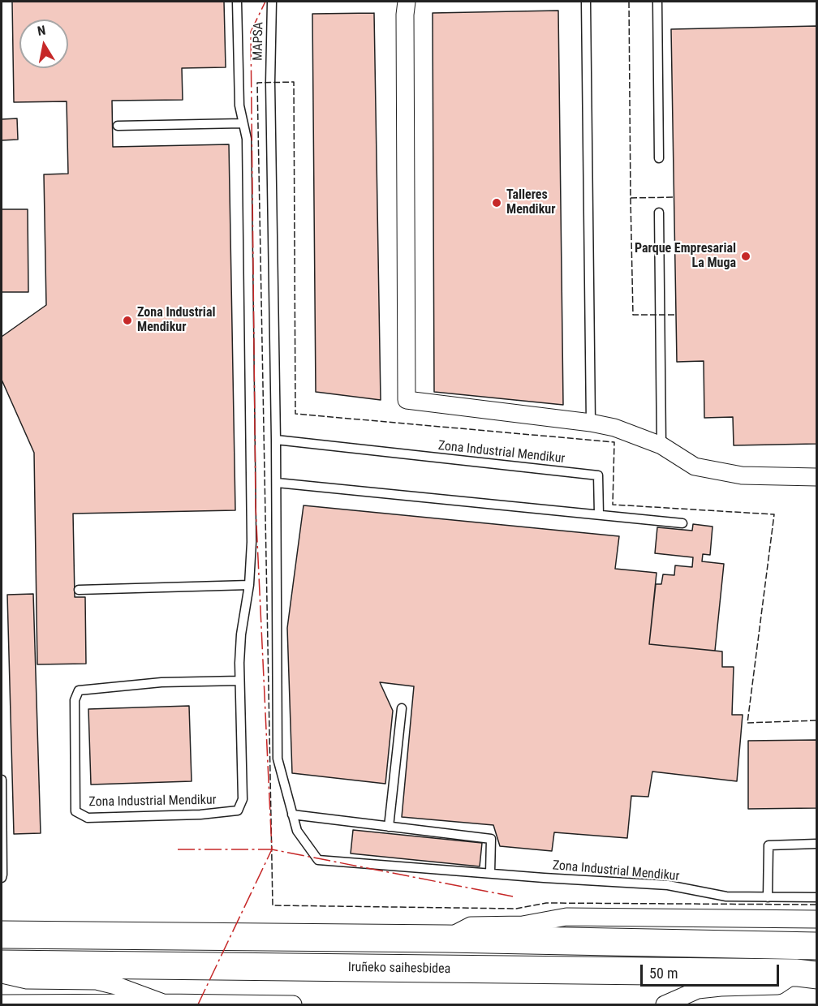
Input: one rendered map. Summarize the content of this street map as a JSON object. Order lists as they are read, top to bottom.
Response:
{
  "streets": {
    "highway": ["Iruñeko saihesbidea"],
    "lane": ["MAPSA", "Zona Industrial Mendikur"]
  },
  "crossings": [
    ["MAPSA", "Zona Industrial Mendikur"]
  ],
  "places": ["Talleres Mendikur", "Parque Empresarial La Muga", "Zona Industrial Mendikur"],
  "scale_bar": "50 m",
  "north": "top"
}
